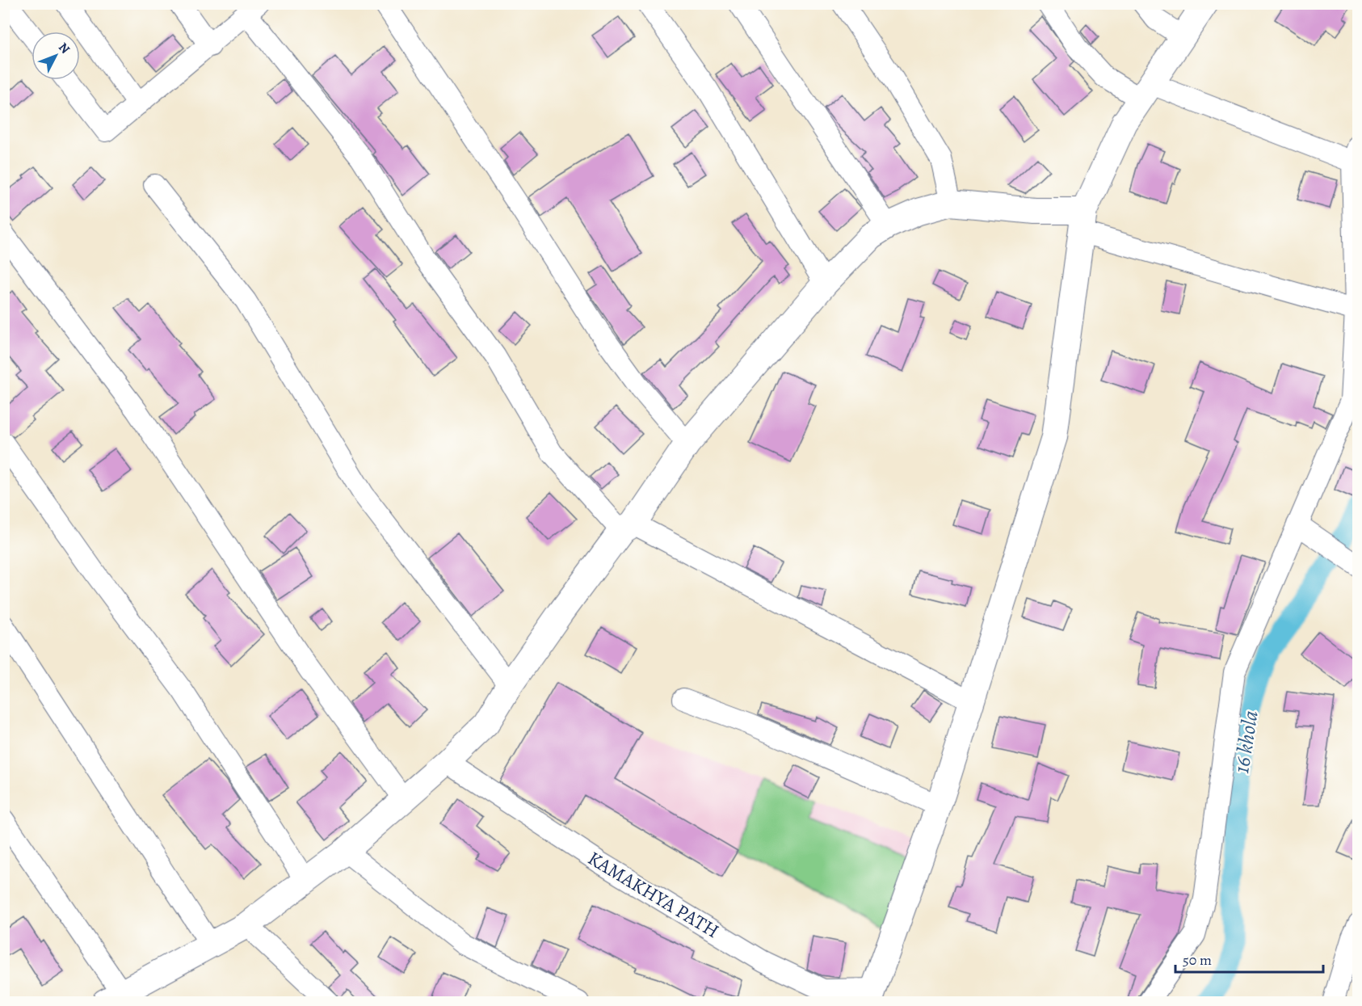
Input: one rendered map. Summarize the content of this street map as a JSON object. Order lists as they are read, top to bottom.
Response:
{
  "streets": {
    "street": ["KAMAKHYA PATH"]
  },
  "water": ["16 khola"],
  "scale_bar": "50 m",
  "north": "top right"
}
